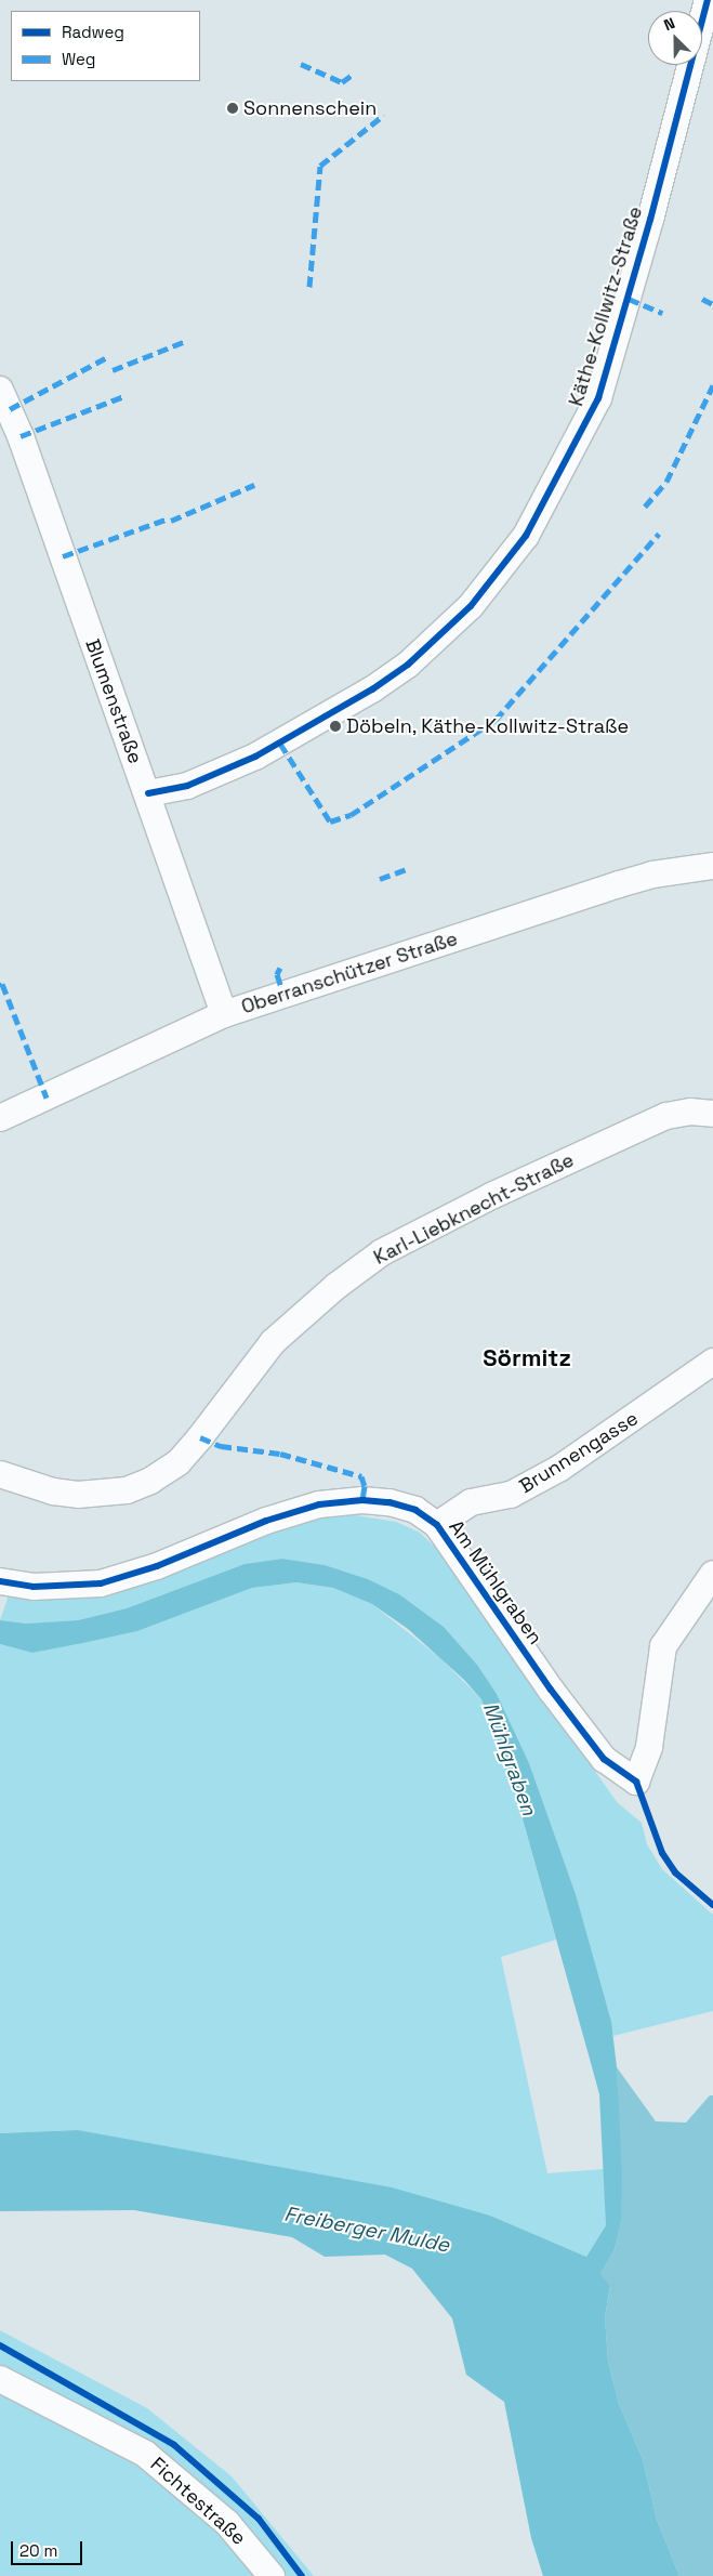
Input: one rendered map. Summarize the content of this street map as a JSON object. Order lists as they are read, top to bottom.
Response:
{
  "streets": {
    "street": [
      "Käthe-Kollwitz-Straße",
      "Blumenstraße",
      "Oberranschützer Straße",
      "Karl-Liebknecht-Straße",
      "Brunnengasse",
      "Am Mühlgraben",
      "Fichtestraße"
    ]
  },
  "crossings": [
    ["Käthe-Kollwitz-Straße", "Blumenstraße"],
    ["Blumenstraße", "Oberranschützer Straße"],
    ["Brunnengasse", "Am Mühlgraben"]
  ],
  "districts": ["Sörmitz"],
  "water": ["Mühlgraben", "Freiberger Mulde"],
  "places": ["Sonnenschein", "Döbeln, Käthe-Kollwitz-Straße"],
  "legend": ["Radweg", "Weg"],
  "scale_bar": "20 m",
  "north": "top left"
}
